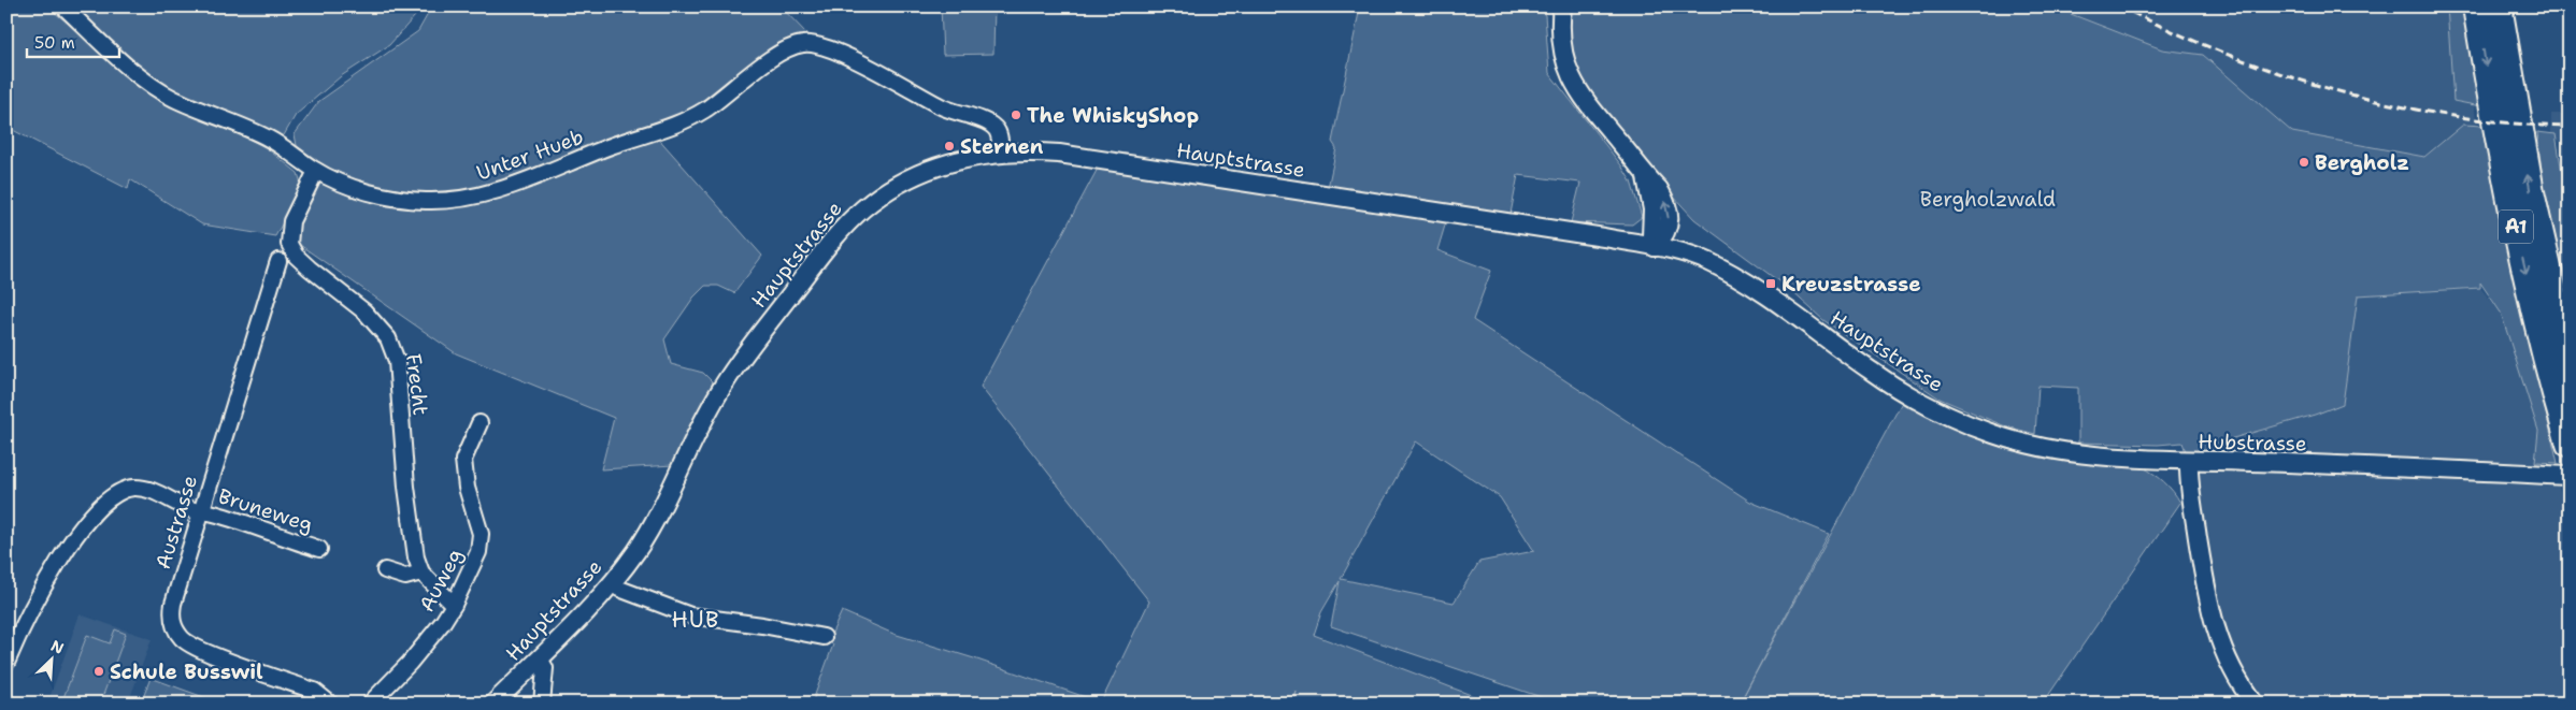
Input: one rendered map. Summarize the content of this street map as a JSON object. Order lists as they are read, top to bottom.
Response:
{
  "streets": {
    "highway": ["A1"],
    "street": [
      "Unter Hueb",
      "Hauptstrasse",
      "Frecht",
      "Hubstrasse",
      "Bruneweg",
      "Austrasse",
      "Auweg"
    ]
  },
  "crossings": [
    ["Unter Hueb", "Hauptstrasse"],
    ["Unter Hueb", "Frecht"],
    ["Hauptstrasse", "Hubstrasse"],
    ["Frecht", "Auweg"],
    ["Bruneweg", "Austrasse"]
  ],
  "districts": ["HUB"],
  "parks": ["Bergholzwald"],
  "places": {
    "other": [
      "The WhiskyShop",
      "Sternen",
      "Bergholz",
      "Schule Busswil"
    ],
    "transit": ["Kreuzstrasse"]
  },
  "scale_bar": "50 m",
  "north": "top right"
}
